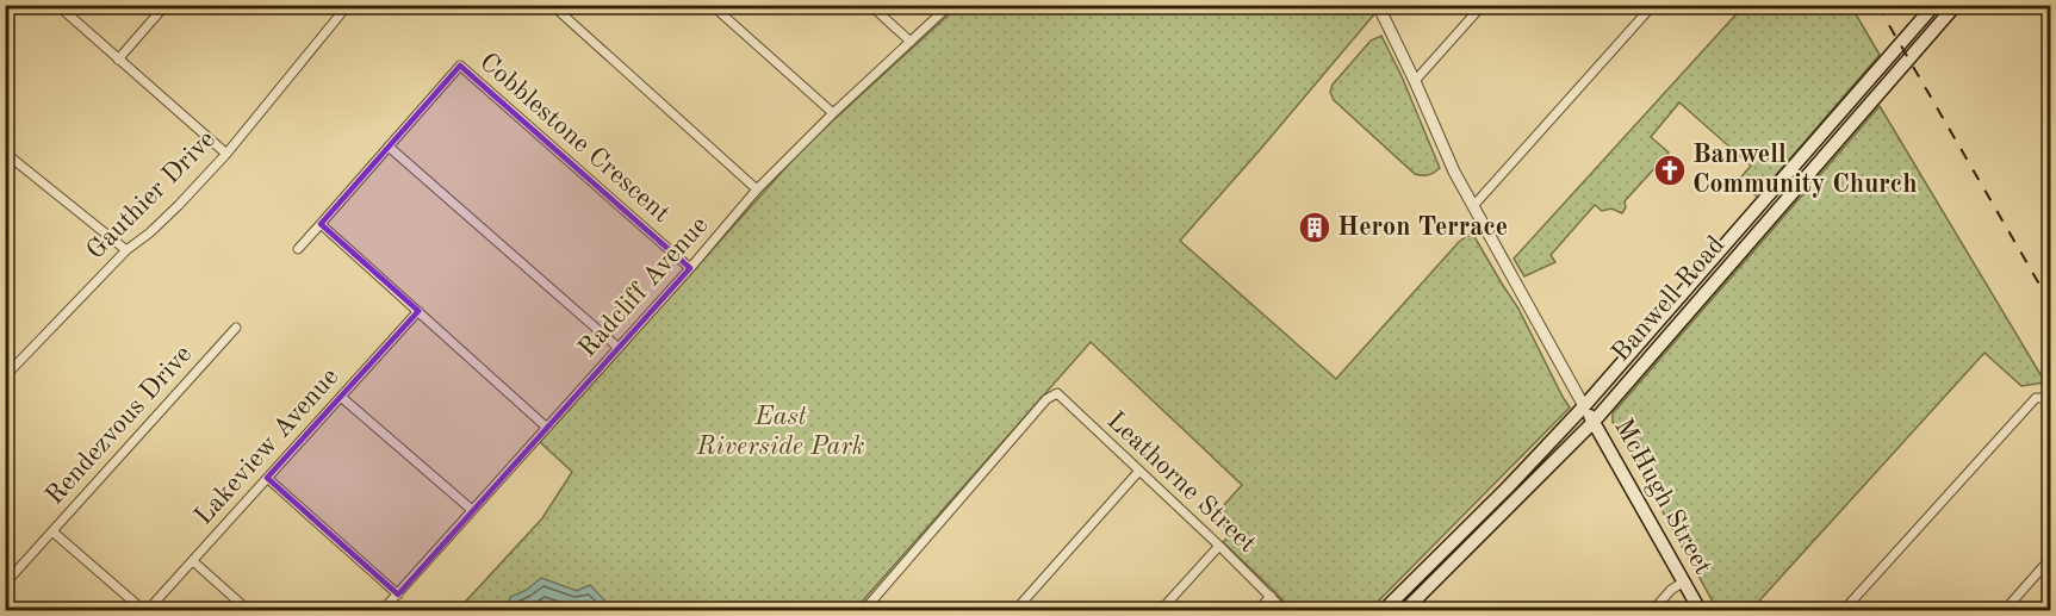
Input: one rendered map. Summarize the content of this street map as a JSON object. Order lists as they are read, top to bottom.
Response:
{
  "streets": {
    "main road": ["Banwell Road", "McHugh Street"],
    "street": [
      "Cobblestone Crescent",
      "Gauthier Drive",
      "Radcliff Avenue",
      "Rendezvous Drive",
      "Lakeview Avenue",
      "Leathorne Street"
    ]
  },
  "crossings": [
    ["Cobblestone Crescent", "Radcliff Avenue"],
    ["Banwell Road", "McHugh Street"]
  ],
  "parks": ["East Riverside Park"],
  "places": {
    "church": ["Banwell Community Church"],
    "building": ["Heron Terrace"]
  }
}
